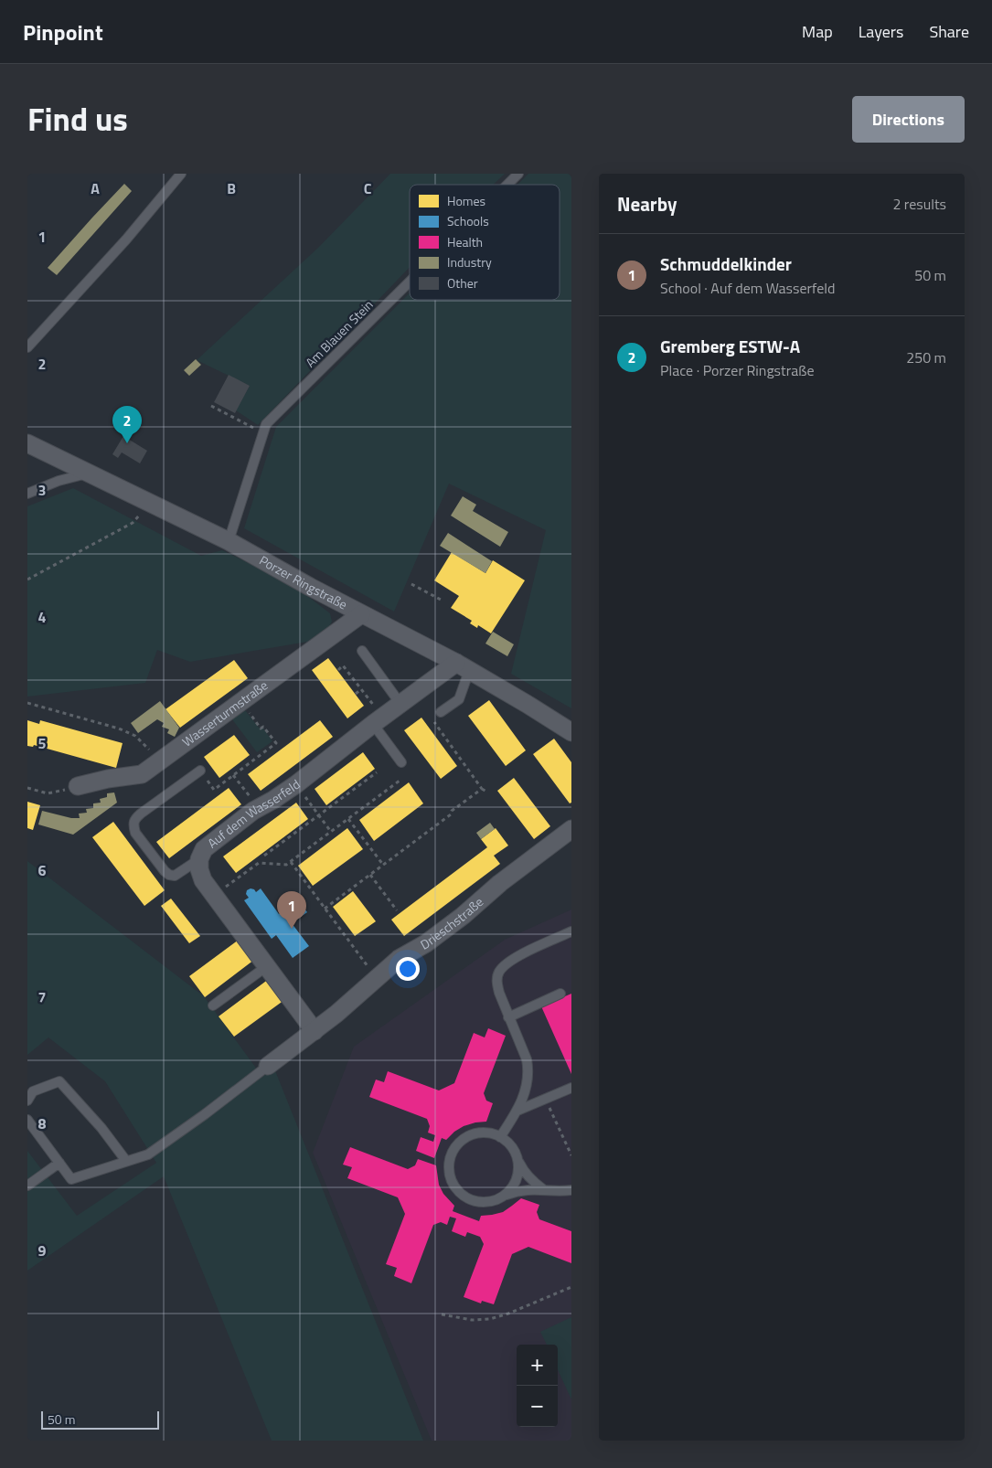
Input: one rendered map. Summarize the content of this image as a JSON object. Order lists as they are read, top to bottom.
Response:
{
  "streets": {
    "street": [
      "Porzer Ringstraße",
      "Wasserturmstraße",
      "Auf dem Wasserfeld",
      "Drieschstraße"
    ],
    "lane": ["Am Blauen Stein"]
  },
  "crossings": [
    ["Am Blauen Stein", "Porzer Ringstraße"],
    ["Porzer Ringstraße", "Wasserturmstraße"],
    ["Porzer Ringstraße", "Auf dem Wasserfeld"],
    ["Auf dem Wasserfeld", "Drieschstraße"]
  ],
  "legend": [
    "Homes",
    "Schools",
    "Health",
    "Industry",
    "Other"
  ],
  "scale_bar": "50 m",
  "page": {
    "header": "Pinpoint",
    "nav": ["Map", "Layers", "Share"],
    "title": "Find us",
    "buttons": "Directions",
    "heading": ["Nearby", "2 results"],
    "list": [
      {
        "mark": "1",
        "name": "Schmuddelkinder",
        "note": "School · Auf dem Wasserfeld",
        "value": "50 m"
      },
      {
        "mark": "2",
        "name": "Gremberg ESTW-A",
        "note": "Place · Porzer Ringstraße",
        "value": "250 m"
      }
    ],
    "pins": ["2", "1"],
    "map_buttons": ["+", "−"],
    "scale": "50 m"
  },
  "grid": {
    "columns": ["A", "B", "C"],
    "rows": [
      "1",
      "2",
      "3",
      "4",
      "5",
      "6",
      "7",
      "8",
      "9"
    ]
  }
}
